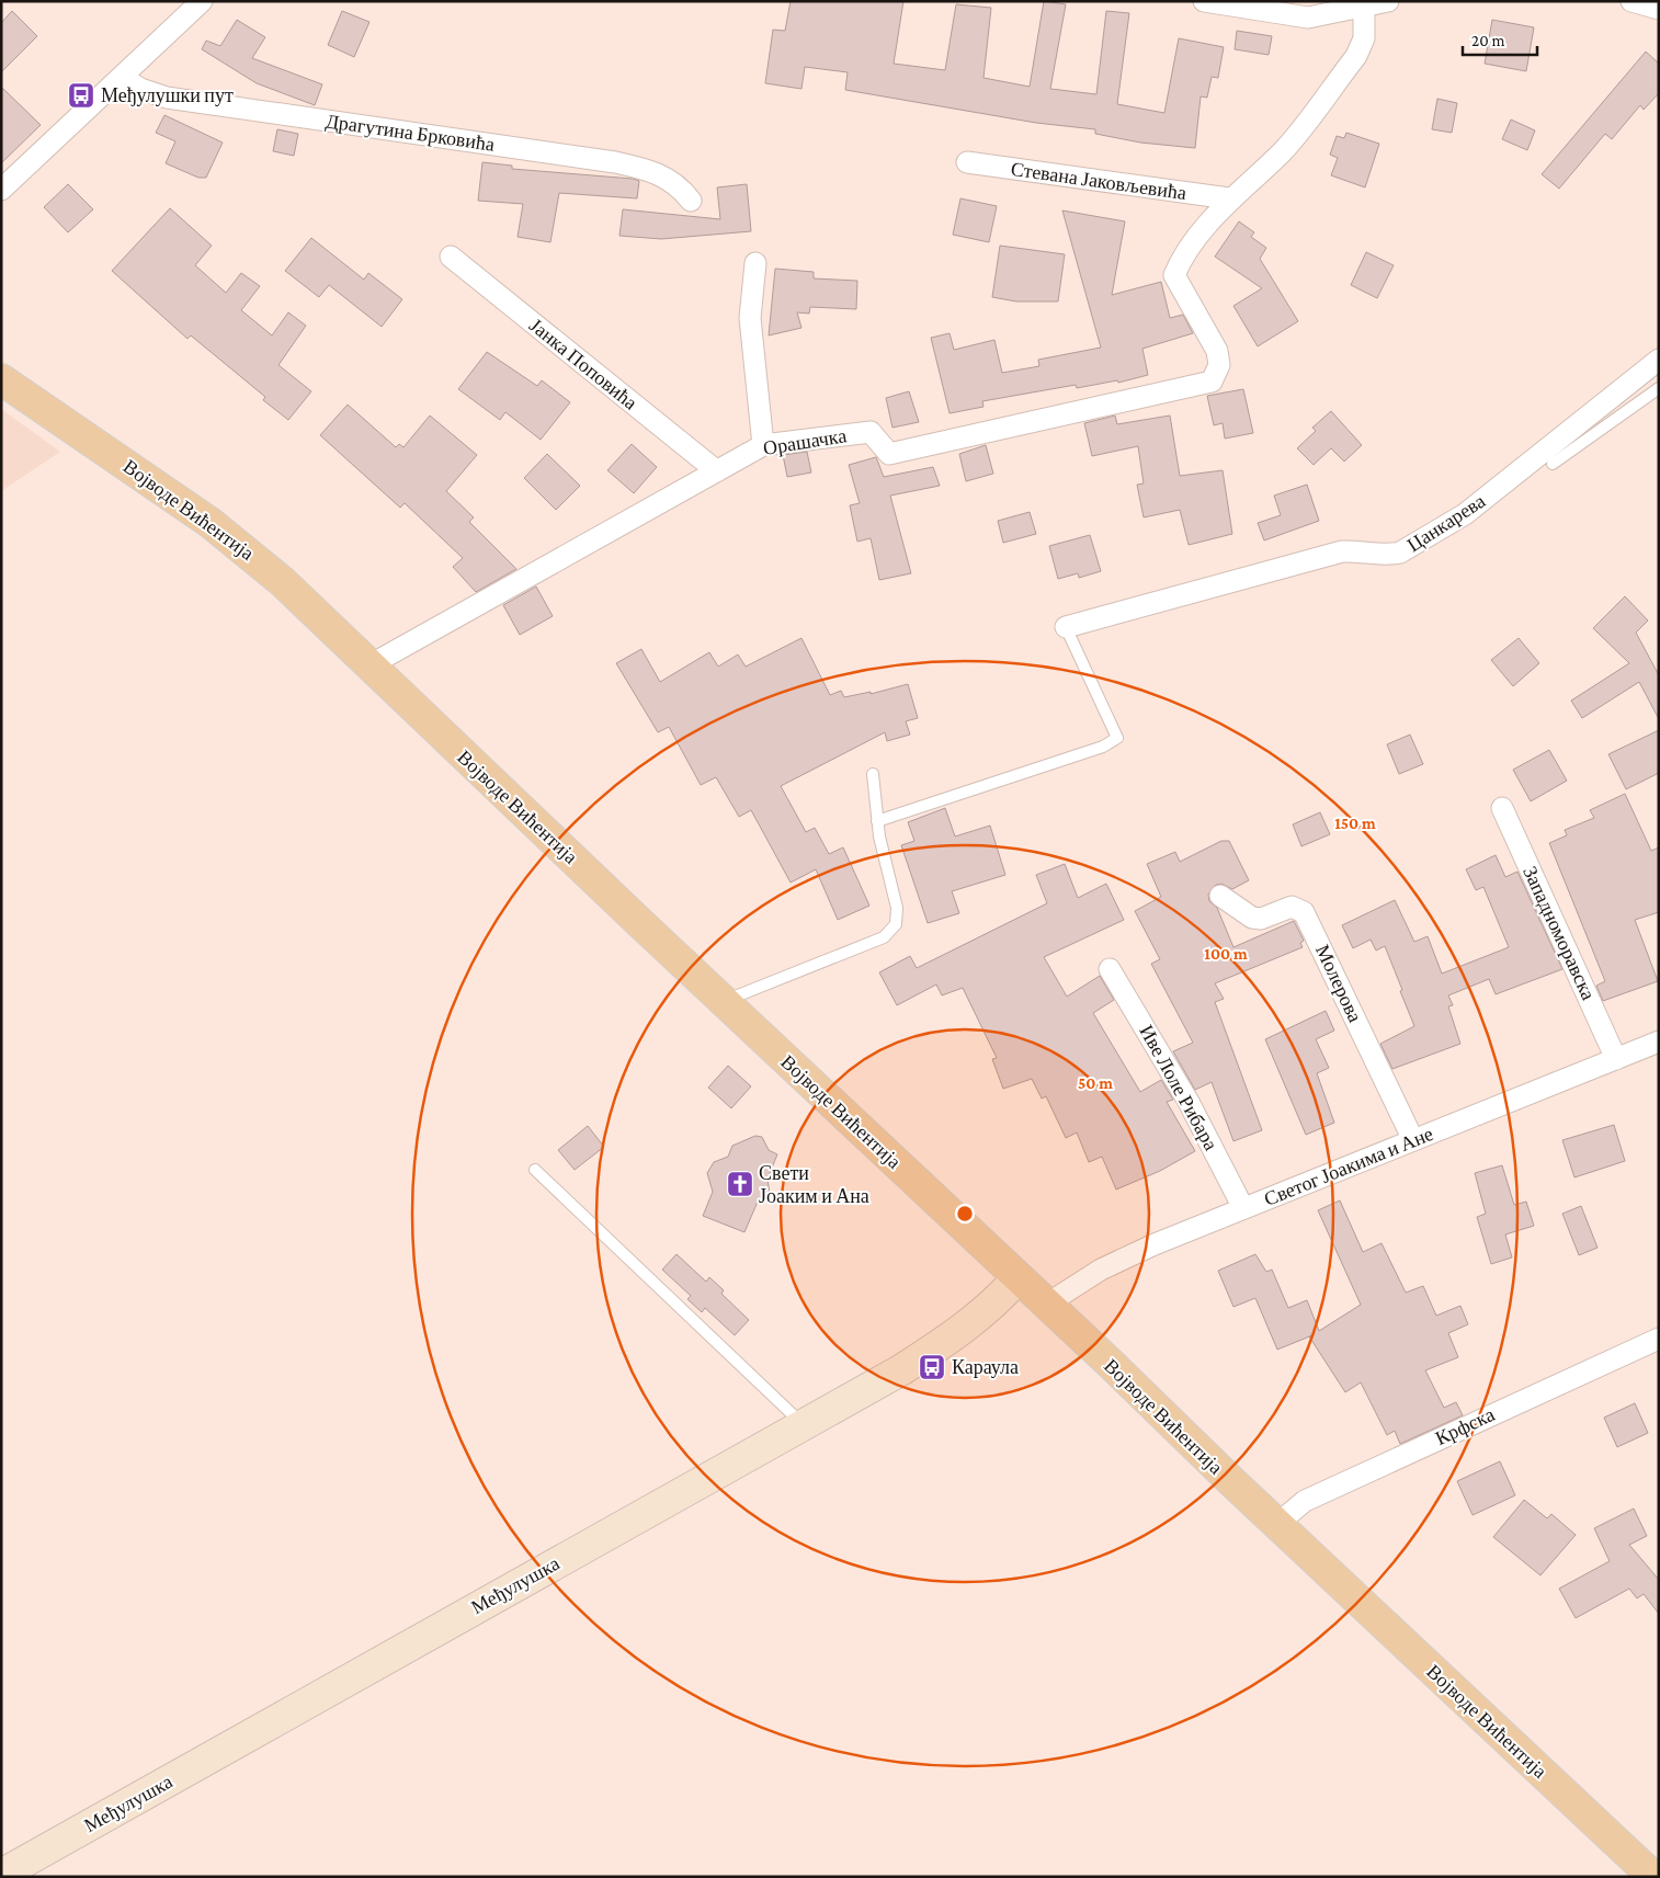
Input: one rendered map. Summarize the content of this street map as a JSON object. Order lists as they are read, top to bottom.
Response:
{
  "streets": {
    "main road": ["Војводе Вићентија"],
    "street": [
      "Драгутина Брковића",
      "Стевана Јаковљевића",
      "Јанка Поповића",
      "Орашачка",
      "Цанкарева",
      "Западноморавска",
      "Молерова",
      "Иве Лоле Рибара",
      "Светог Јоакима и Ане",
      "Крфска",
      "Међулушка"
    ]
  },
  "crossings": [
    ["Стевана Јаковљевића", "Орашачка"],
    ["Јанка Поповића", "Орашачка"],
    ["Орашачка", "Војводе Вићентија"],
    ["Војводе Вићентија", "Светог Јоакима и Ане"],
    ["Војводе Вићентија", "Крфска"],
    ["Војводе Вићентија", "Међулушка"],
    ["Западноморавска", "Светог Јоакима и Ане"],
    ["Молерова", "Светог Јоакима и Ане"],
    ["Иве Лоле Рибара", "Светог Јоакима и Ане"]
  ],
  "places": {
    "bus stop": ["Међулушки пут", "Караула"],
    "church": ["Свети Јоаким и Ана"]
  },
  "scale_bar": "20 m",
  "rings": ["150 m", "100 m", "50 m"]
}
